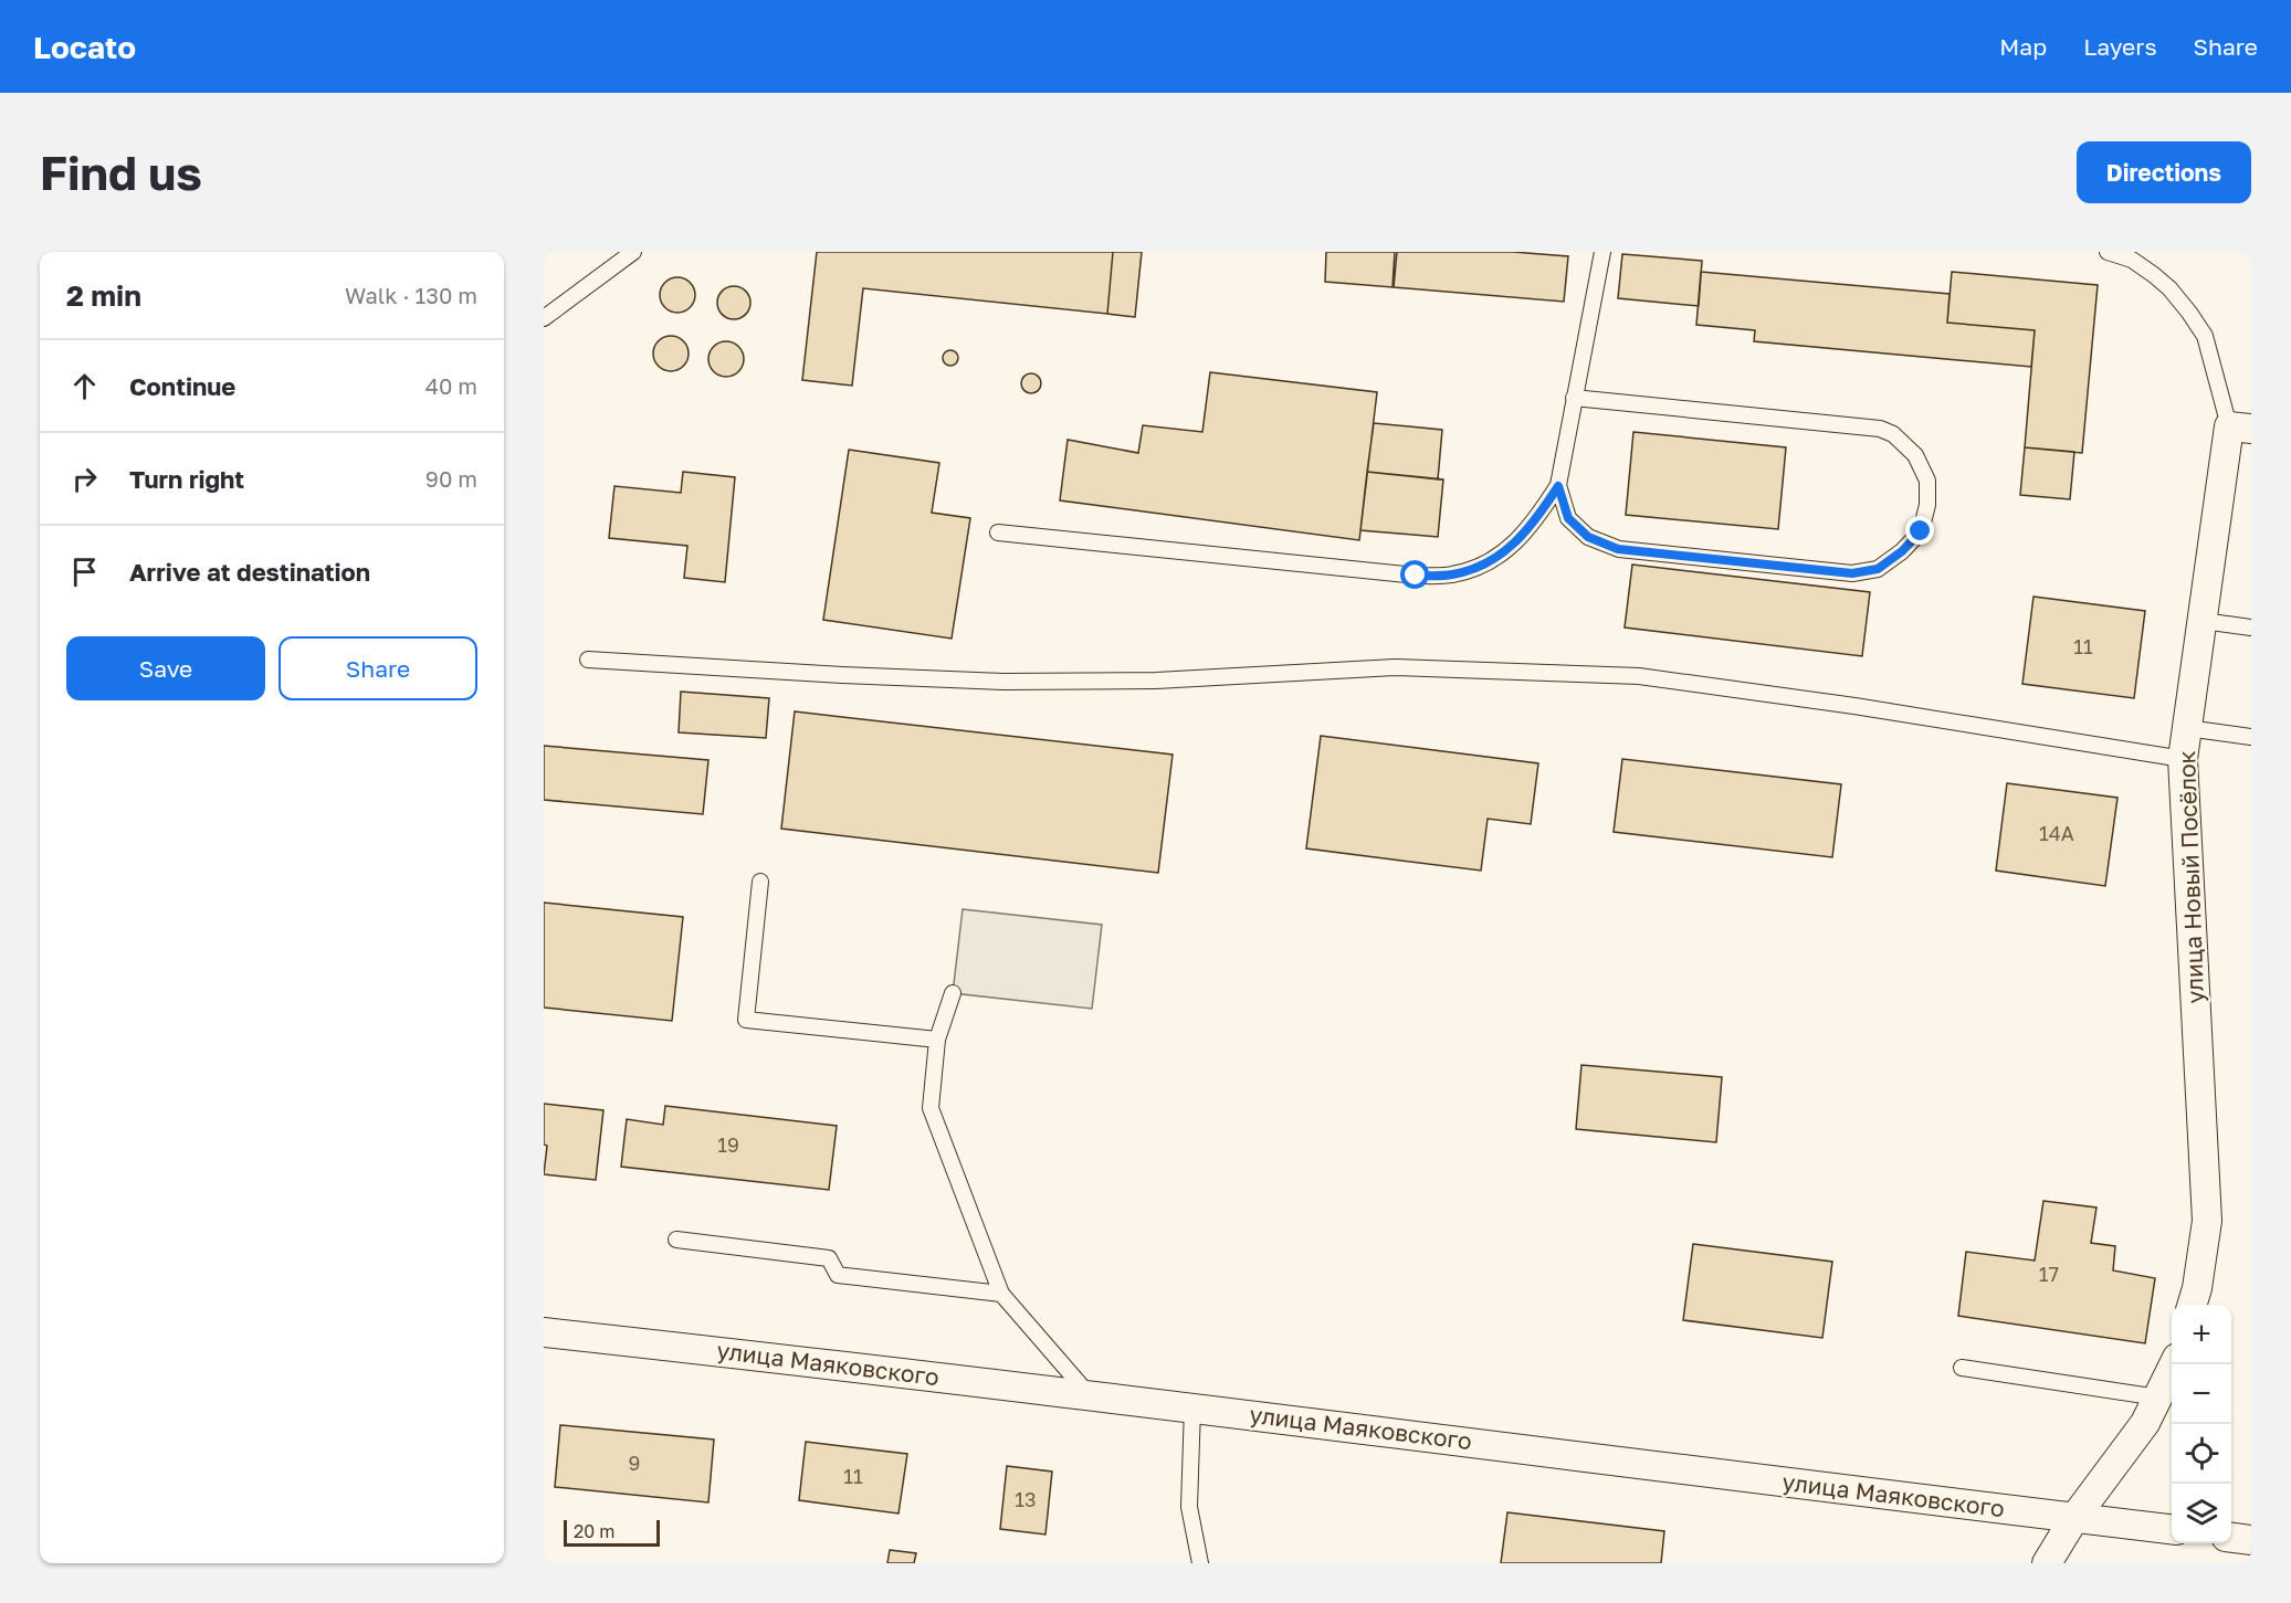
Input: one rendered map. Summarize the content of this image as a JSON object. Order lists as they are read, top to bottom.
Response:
{
  "streets": {
    "street": ["улица Новый Посёлок", "улица Маяковского"]
  },
  "house_numbers": [
    "11",
    "14А",
    "19",
    "17",
    "9",
    "11",
    "13"
  ],
  "scale_bar": "20 m",
  "page": {
    "header": "Locato",
    "nav": ["Map", "Layers", "Share"],
    "buttons": [
      "Directions",
      ["Save", "Share"]
    ],
    "title": "Find us",
    "heading": ["2 min", "Walk · 130 m"],
    "list": [
      ["Continue", "40 m"],
      ["Turn right", "90 m"],
      "Arrive at destination"
    ],
    "map_buttons": ["+", "−"],
    "scale": "20 m"
  }
}
